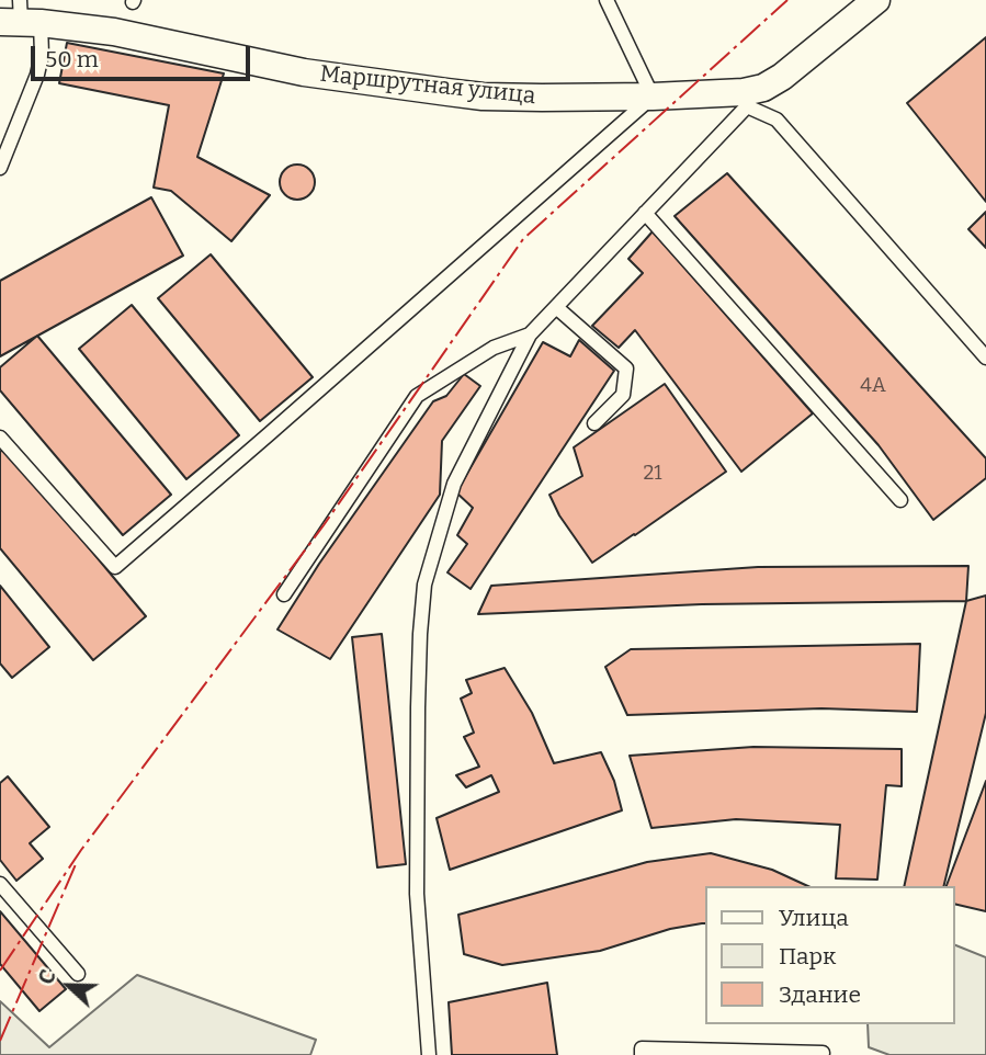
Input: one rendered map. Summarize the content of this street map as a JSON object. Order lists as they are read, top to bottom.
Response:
{
  "streets": {
    "street": ["Маршрутная улица"]
  },
  "house_numbers": ["4А", "21"],
  "legend": ["Улица", "Парк", "Здание"],
  "scale_bar": "50 m",
  "north": "left"
}
